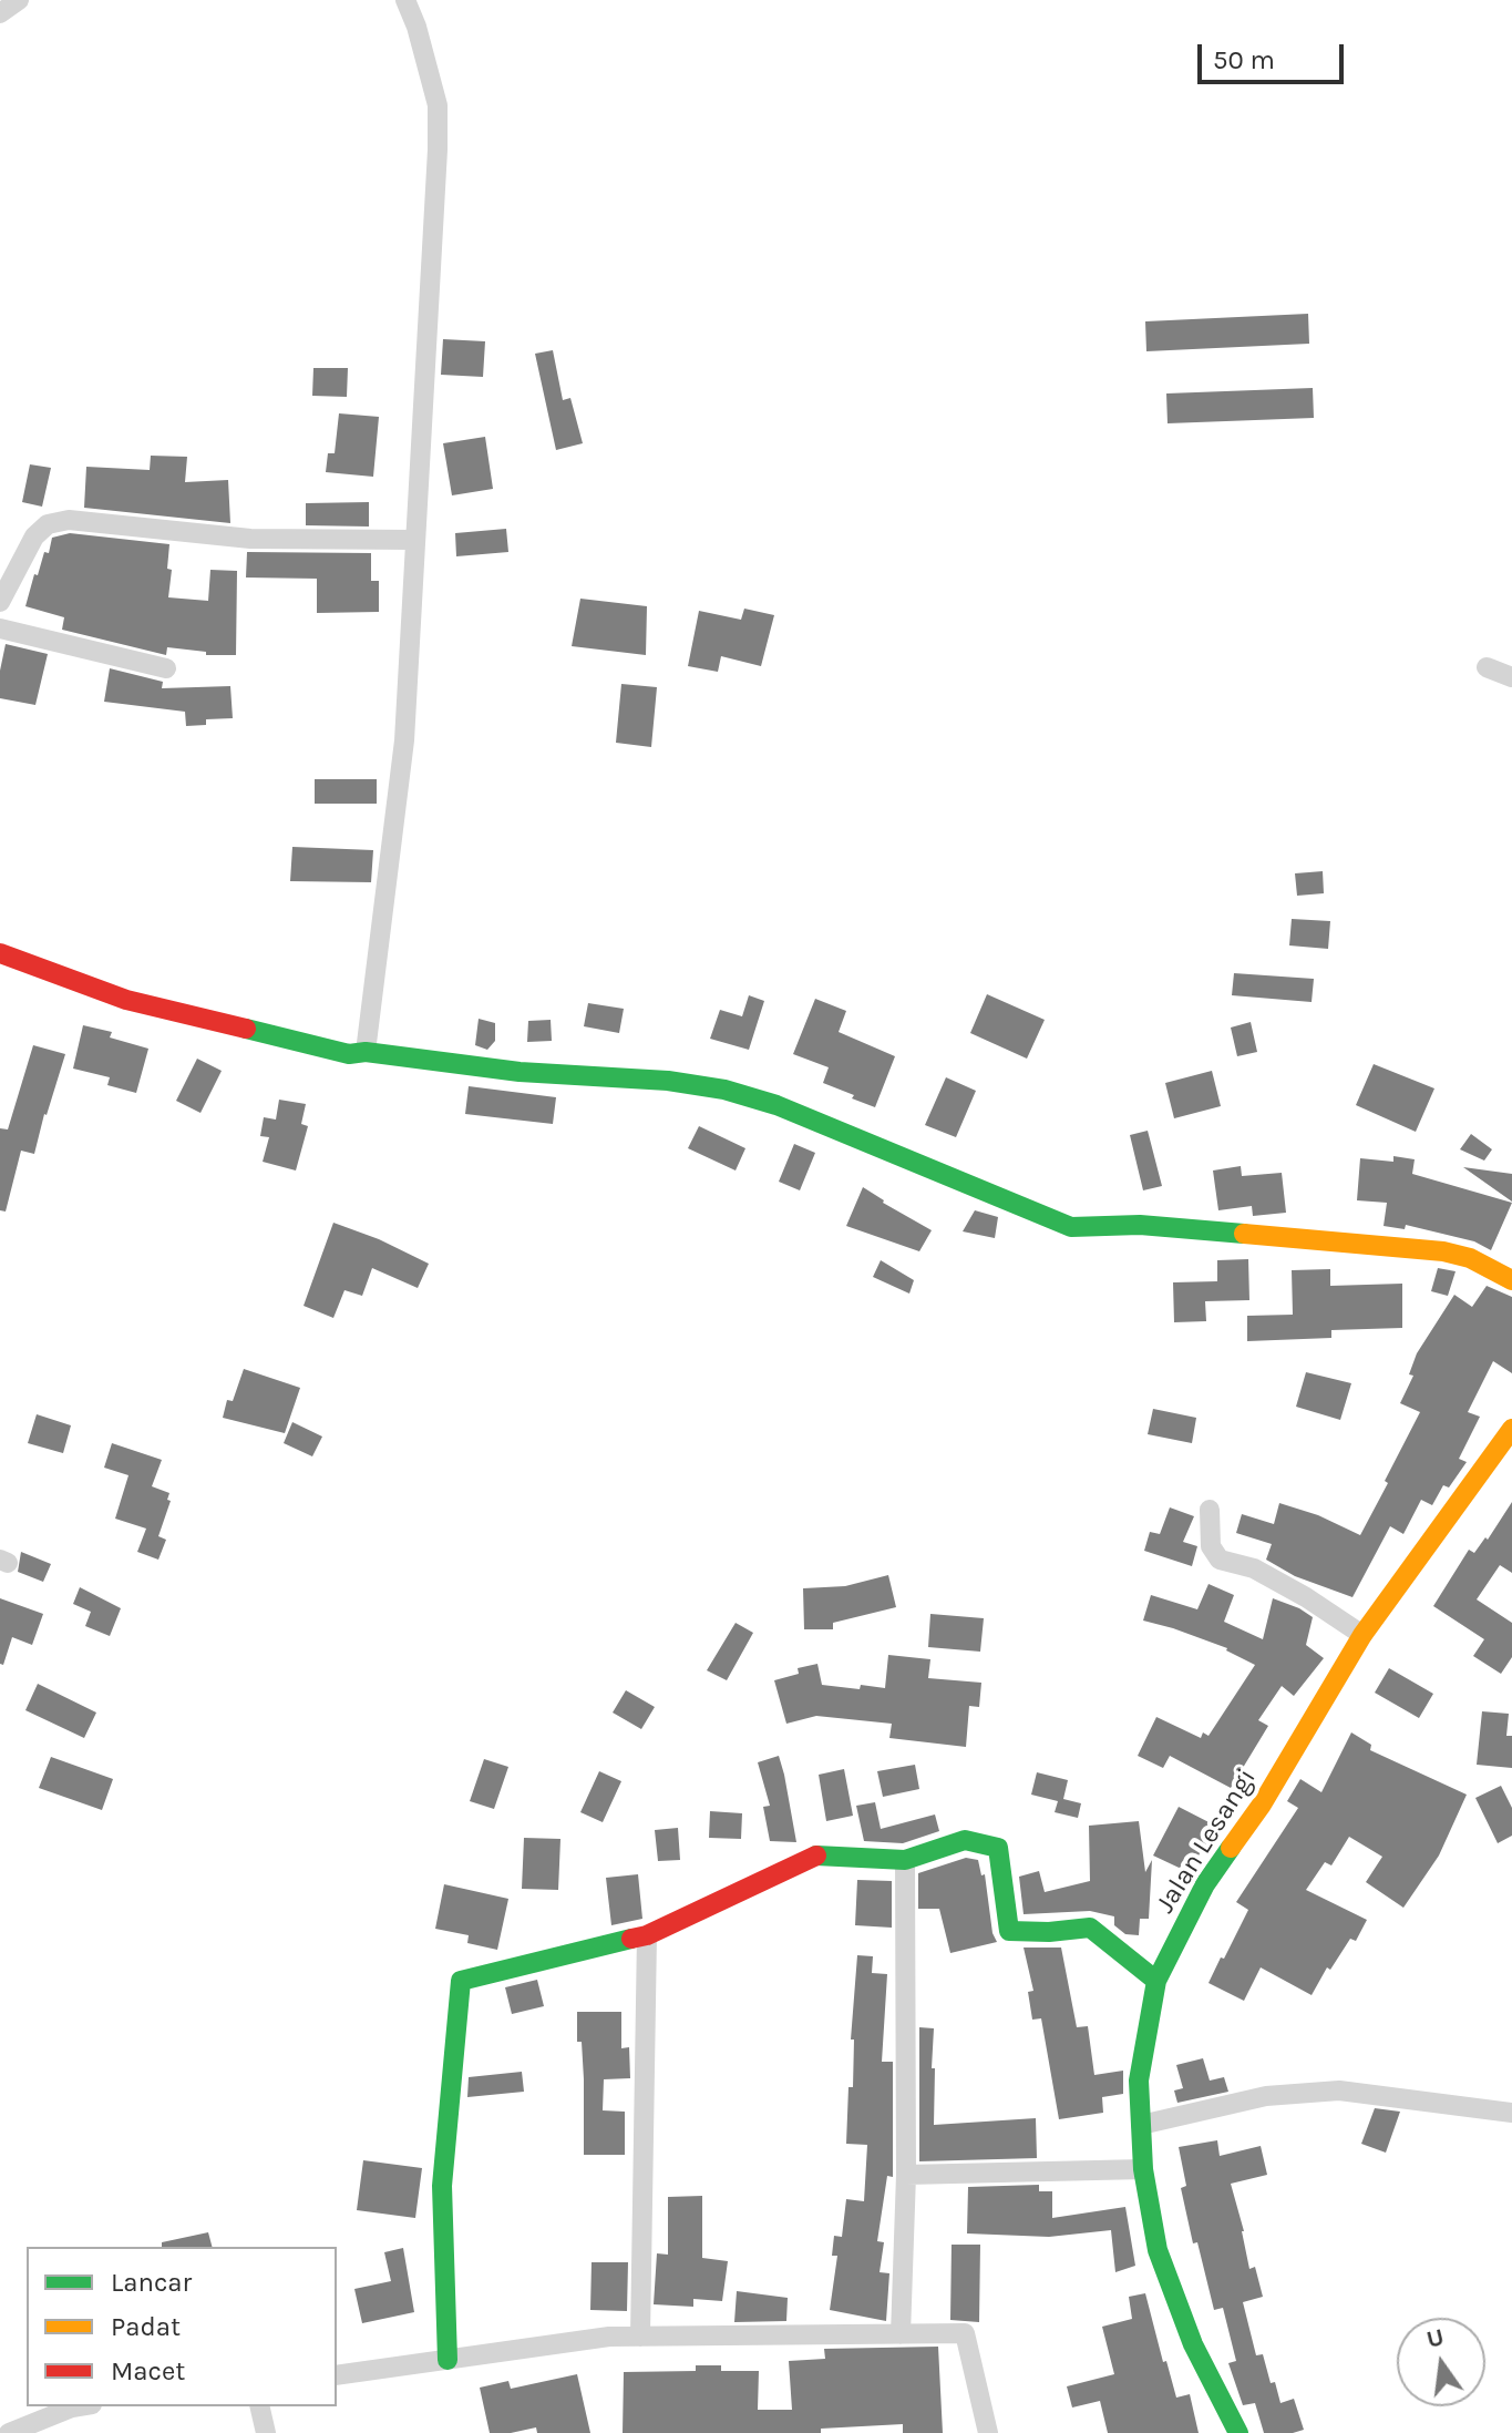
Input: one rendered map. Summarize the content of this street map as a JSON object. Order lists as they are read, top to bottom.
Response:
{
  "streets": {
    "street": ["Jalan Lesangi"]
  },
  "legend": ["Lancar", "Padat", "Macet"],
  "scale_bar": "50 m",
  "north": "top"
}
